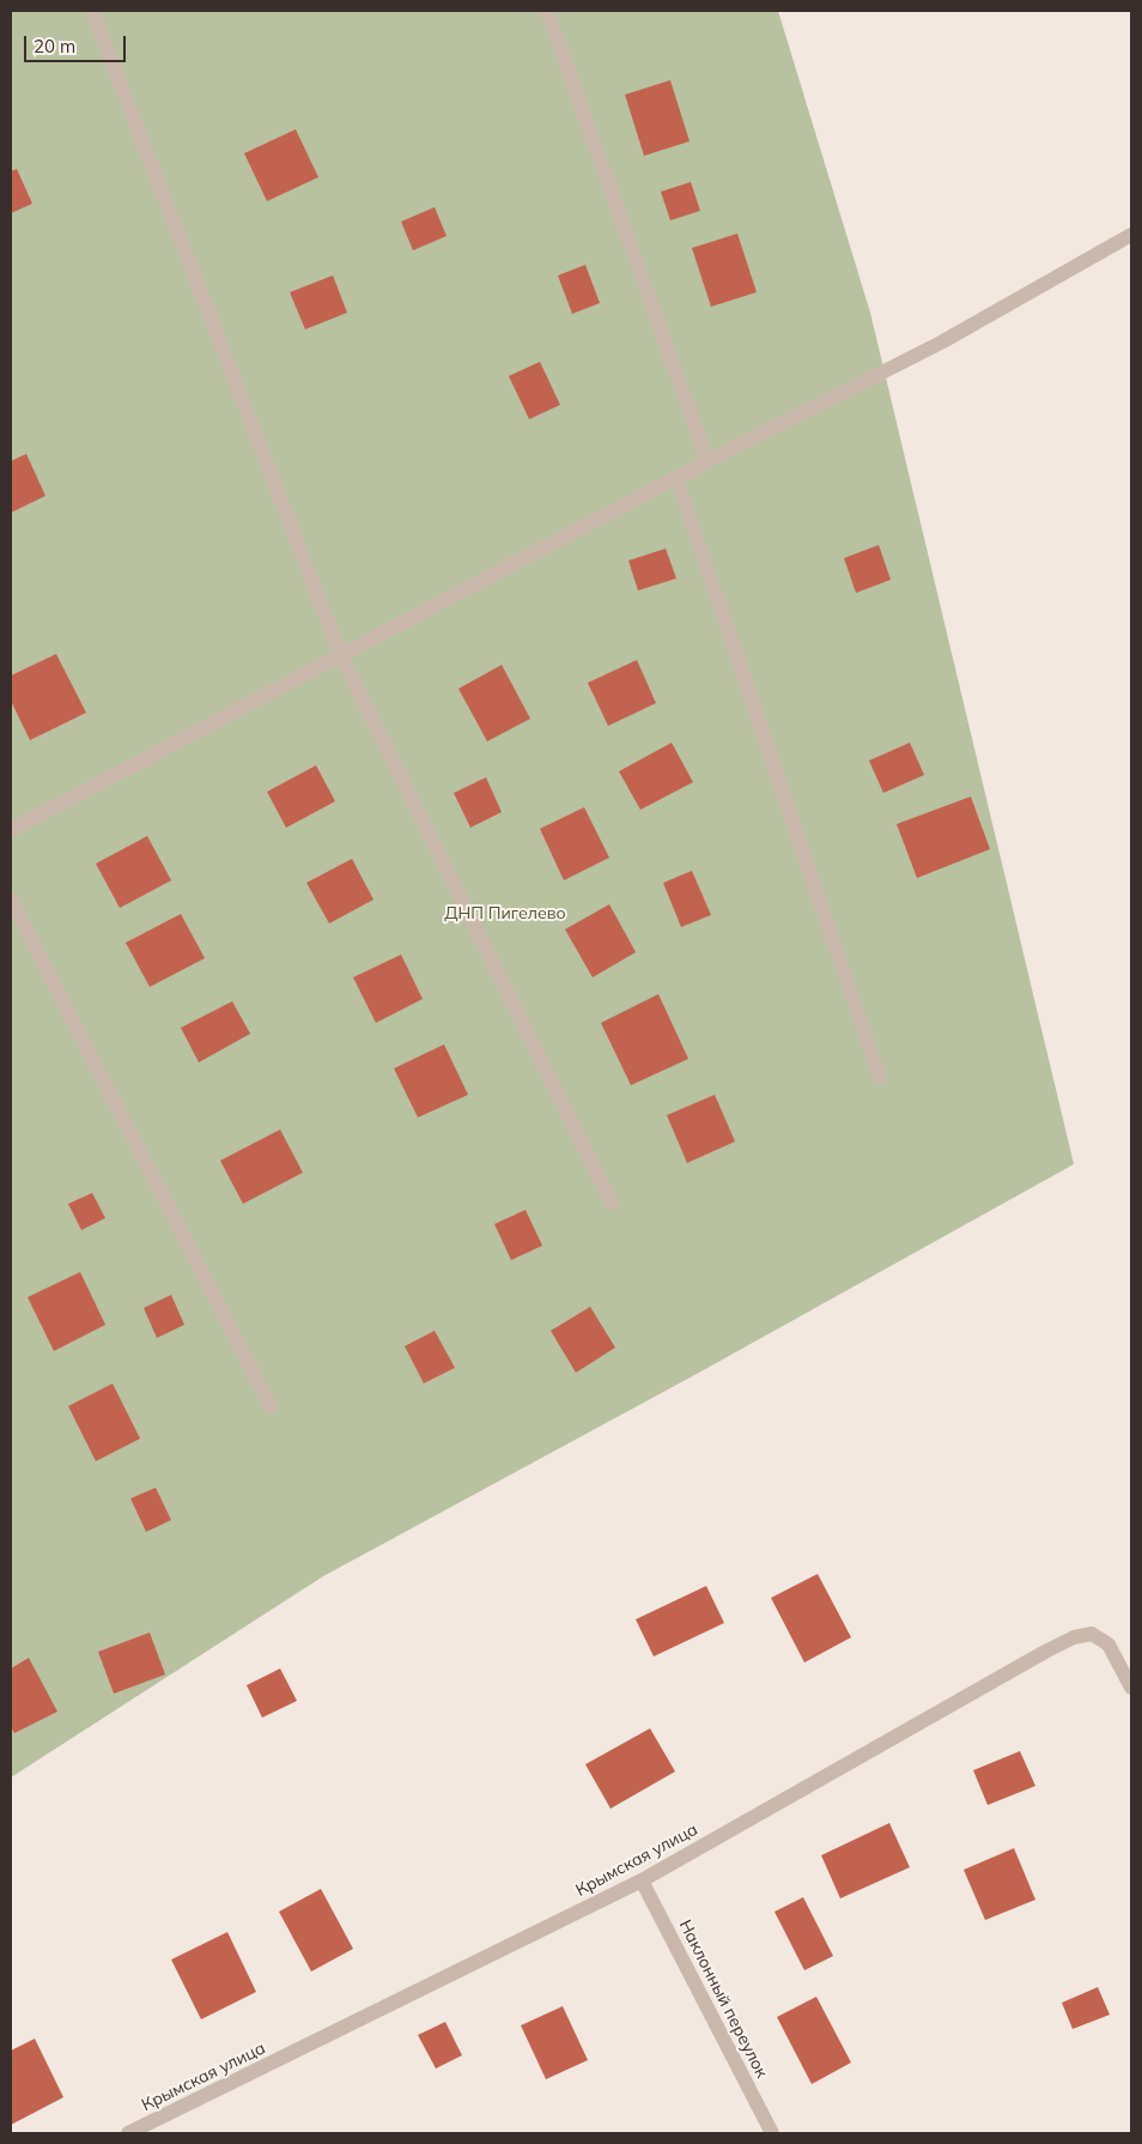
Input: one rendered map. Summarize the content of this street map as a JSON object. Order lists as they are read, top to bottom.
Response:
{
  "streets": {
    "street": ["Крымская улица", "Наклонный переулок"]
  },
  "crossings": [
    ["Крымская улица", "Наклонный переулок"]
  ],
  "parks": ["ДНП Пигелево"],
  "scale_bar": "20 m"
}
